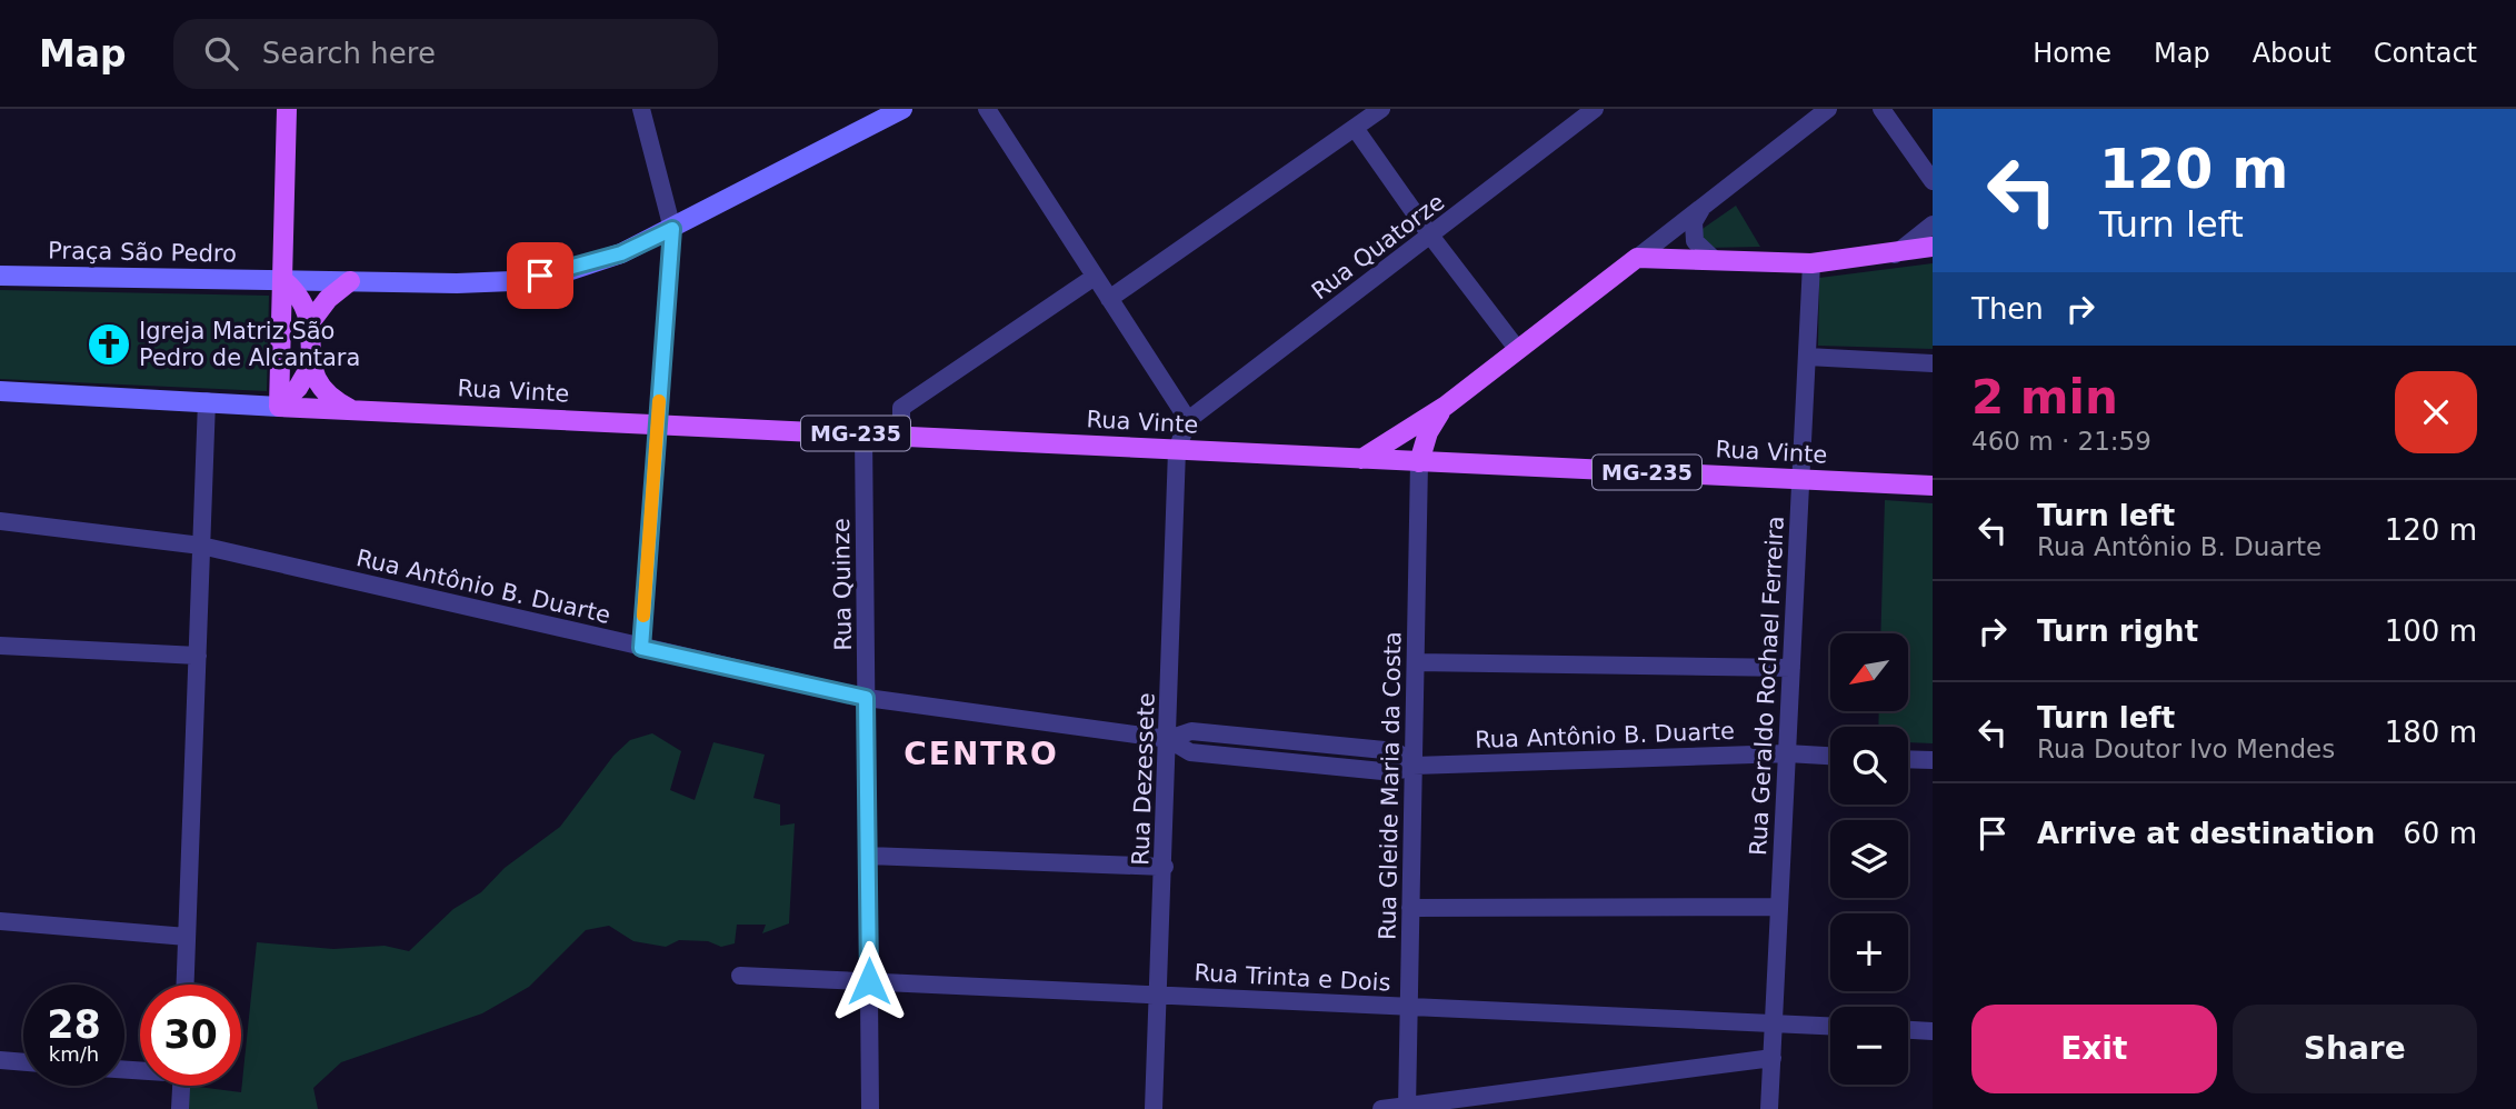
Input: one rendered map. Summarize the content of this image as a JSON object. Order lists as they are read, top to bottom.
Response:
{
  "streets": {
    "main road": ["Rua Vinte", "MG-235"],
    "street": [
      "Rua Quatorze",
      "Praça São Pedro",
      "Rua Quinze",
      "Rua Antônio B. Duarte",
      "Rua Geraldo Rochael Ferreira",
      "Rua Dezessete",
      "Rua Gleide Maria da Costa",
      "Rua Trinta e Dois"
    ]
  },
  "crossings": [
    ["Rua Quatorze", "Rua Dezessete"],
    ["Rua Vinte", "MG-235"],
    ["Rua Vinte", "Rua Quinze"],
    ["Rua Vinte", "Rua Geraldo Rochael Ferreira"],
    ["Rua Vinte", "Rua Dezessete"],
    ["Rua Vinte", "Rua Gleide Maria da Costa"],
    ["Rua Quinze", "Rua Antônio B. Duarte"],
    ["Rua Quinze", "Rua Trinta e Dois"],
    ["Rua Antônio B. Duarte", "Rua Geraldo Rochael Ferreira"],
    ["Rua Antônio B. Duarte", "Rua Dezessete"],
    ["Rua Antônio B. Duarte", "Rua Gleide Maria da Costa"],
    ["Rua Geraldo Rochael Ferreira", "Rua Trinta e Dois"],
    ["Rua Dezessete", "Rua Trinta e Dois"],
    ["Rua Gleide Maria da Costa", "Rua Trinta e Dois"]
  ],
  "districts": ["CENTRO"],
  "places": {
    "church": ["Igreja Matriz São Pedro de Alcantara"]
  },
  "north": "bottom left",
  "page": {
    "header": "Map",
    "search": "Search here",
    "nav": [
      "Home",
      "Map",
      "About",
      "Contact"
    ],
    "turn": ["120 m", "Turn left"],
    "then": "Then",
    "heading": ["2 min", "460 m · 21:59"],
    "list": [
      {
        "name": "Turn left",
        "note": "Rua Antônio B. Duarte",
        "value": "120 m"
      },
      {
        "name": "Turn right",
        "value": "100 m"
      },
      {
        "name": "Turn left",
        "note": "Rua Doutor Ivo Mendes",
        "value": "180 m"
      },
      {
        "name": "Arrive at destination",
        "value": "60 m"
      }
    ],
    "map_buttons": ["+", "−"],
    "speed": "28 km/h",
    "limit": "30",
    "buttons": ["Exit", "Share"]
  }
}
